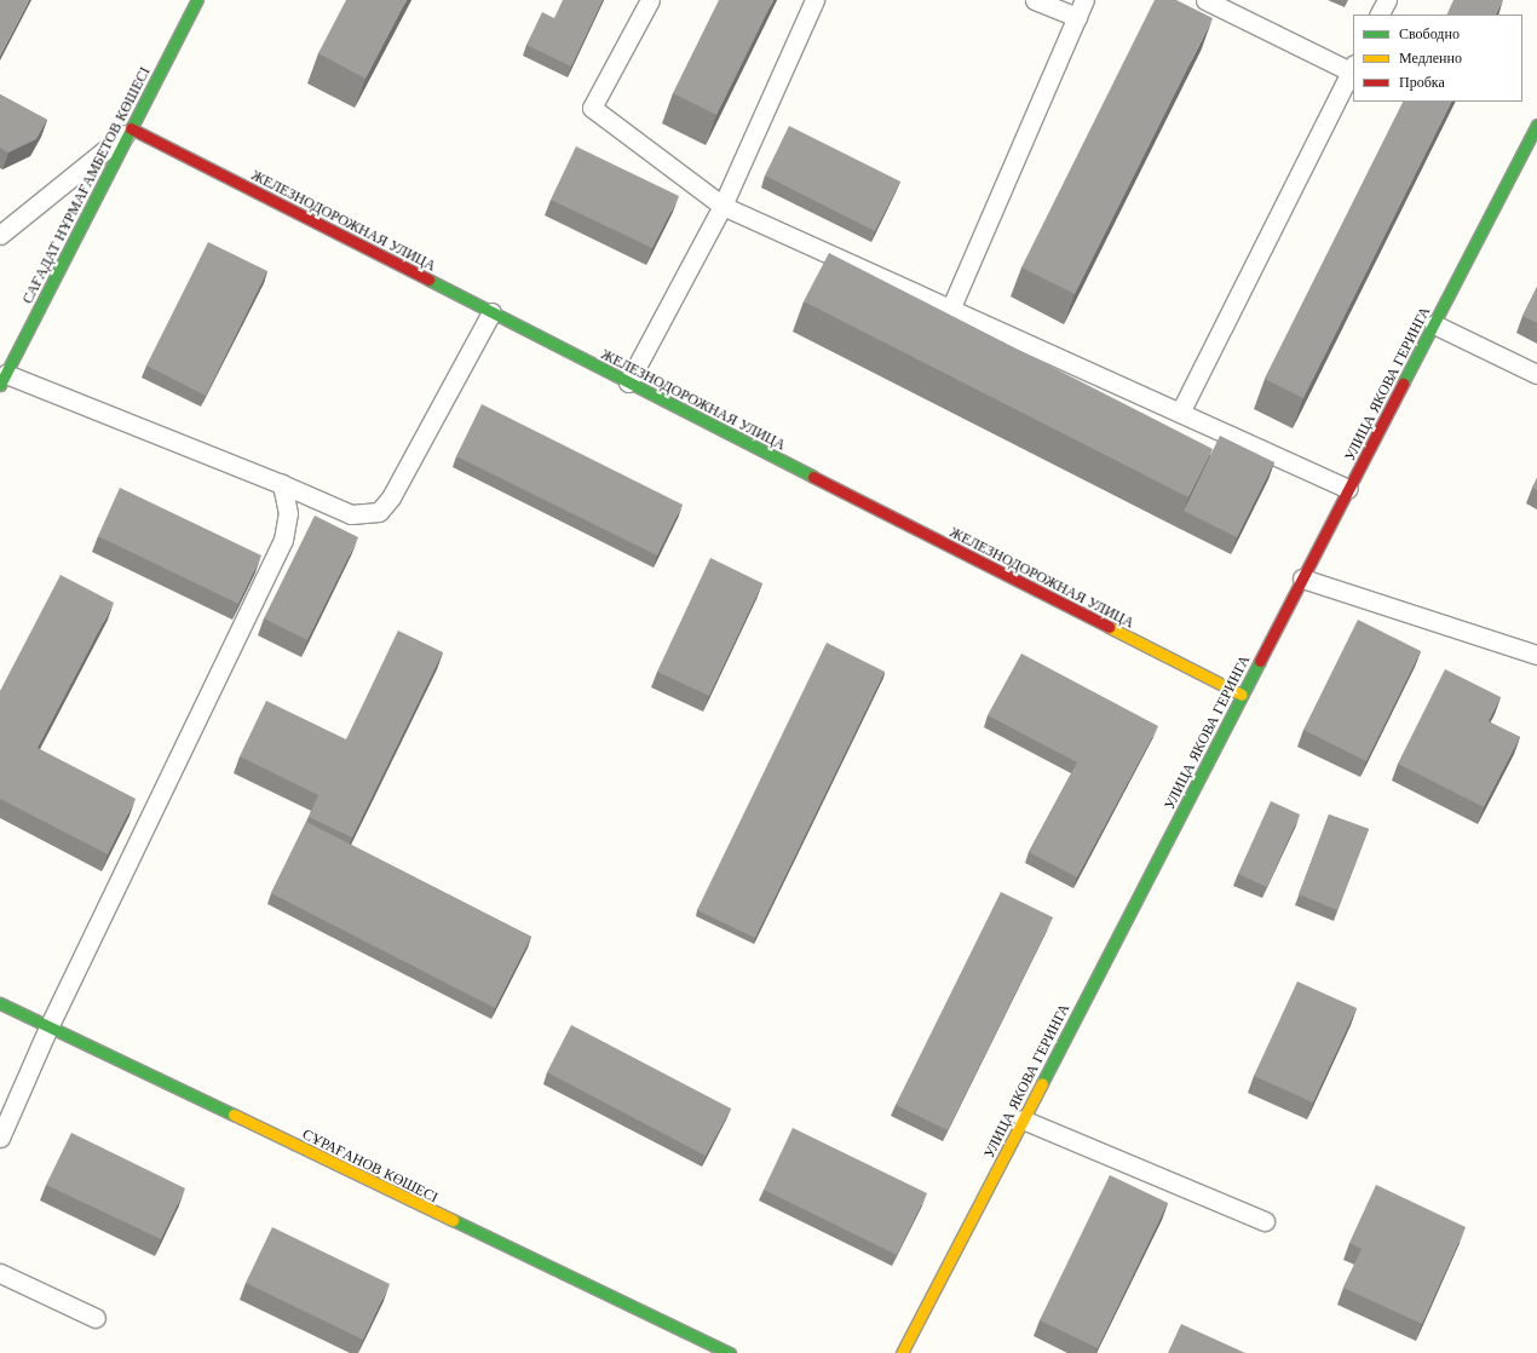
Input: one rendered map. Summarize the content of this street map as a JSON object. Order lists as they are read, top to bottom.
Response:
{
  "streets": {
    "street": [
      "САҒАДАТ НҰРМАҒАМБЕТОВ КӨШЕСІ",
      "ЖЕЛЕЗНОДОРОЖНАЯ УЛИЦА",
      "УЛИЦА ЯКОВА ГЕРИНГА",
      "СҰРАҒАНОВ КӨШЕСІ"
    ]
  },
  "crossings": [
    ["САҒАДАТ НҰРМАҒАМБЕТОВ КӨШЕСІ", "ЖЕЛЕЗНОДОРОЖНАЯ УЛИЦА"],
    ["ЖЕЛЕЗНОДОРОЖНАЯ УЛИЦА", "УЛИЦА ЯКОВА ГЕРИНГА"]
  ],
  "legend": ["Свободно", "Медленно", "Пробка"]
}
